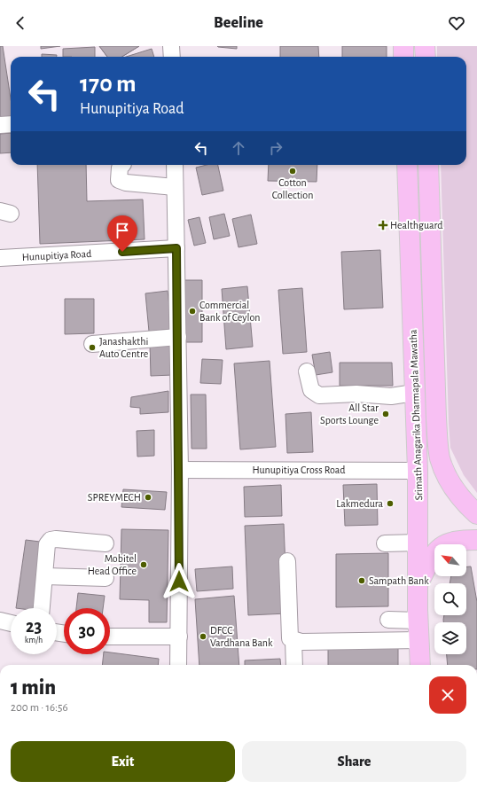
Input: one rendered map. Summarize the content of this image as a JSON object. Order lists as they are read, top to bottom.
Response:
{
  "streets": {
    "main road": ["Srimath Anagarika Dharmapala Mawatha"],
    "street": ["Hunupitiya Road", "Hunupitiya Cross Road"]
  },
  "crossings": [
    ["Srimath Anagarika Dharmapala Mawatha", "Hunupitiya Cross Road"]
  ],
  "places": {
    "other": [
      "Cotton Collection",
      "Commercial Bank of Ceylon",
      "Janashakthi Auto Centre",
      "All Star Sports Lounge",
      "SPREYMECH",
      "Lakmedura",
      "Mobitel Head Office",
      "Sampath Bank",
      "DFCC Vardhana Bank"
    ],
    "health": ["Healthguard"]
  },
  "north": "top left",
  "page": {
    "header": "Beeline",
    "turn": ["170 m", "Hunupitiya Road"],
    "speed": "23 km/h",
    "limit": "30",
    "heading": ["1 min", "200 m · 16:56"],
    "buttons": ["Exit", "Share"]
  }
}
